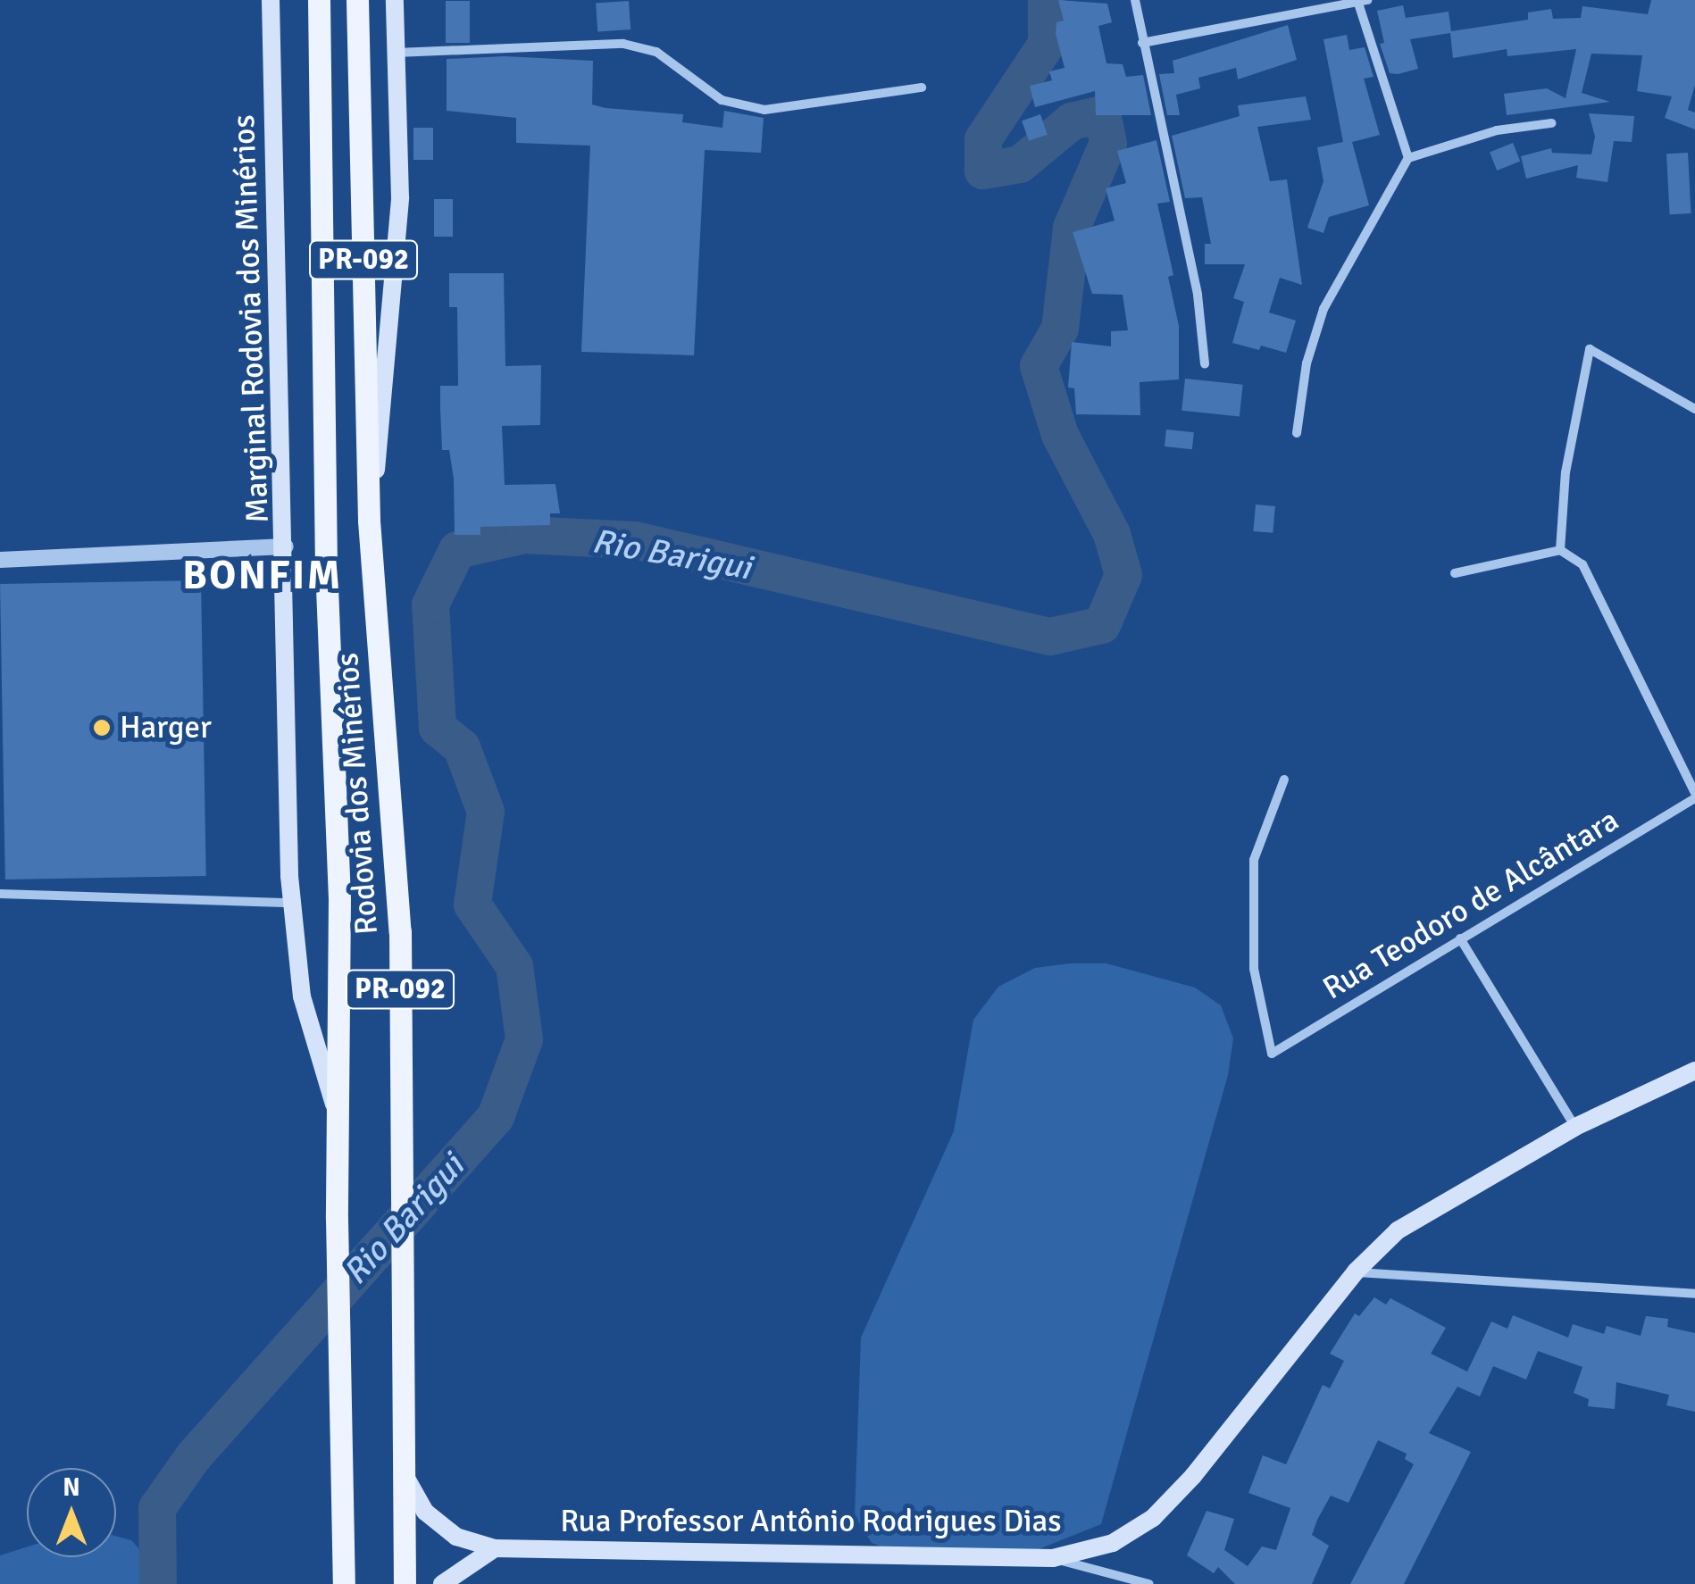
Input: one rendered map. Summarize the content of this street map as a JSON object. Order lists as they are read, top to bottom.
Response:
{
  "streets": {
    "main road": [
      "PR-092",
      "Marginal Rodovia dos Minérios",
      "Rodovia dos Minérios",
      "Rua Professor Antônio Rodrigues Dias"
    ],
    "street": ["Rua Teodoro de Alcântara"]
  },
  "crossings": [
    ["Marginal Rodovia dos Minérios", "Rodovia dos Minérios"],
    ["Rodovia dos Minérios", "Rua Professor Antônio Rodrigues Dias"]
  ],
  "districts": ["BONFIM"],
  "water": ["Rio Barigui"],
  "places": ["Harger"],
  "north": "top"
}
